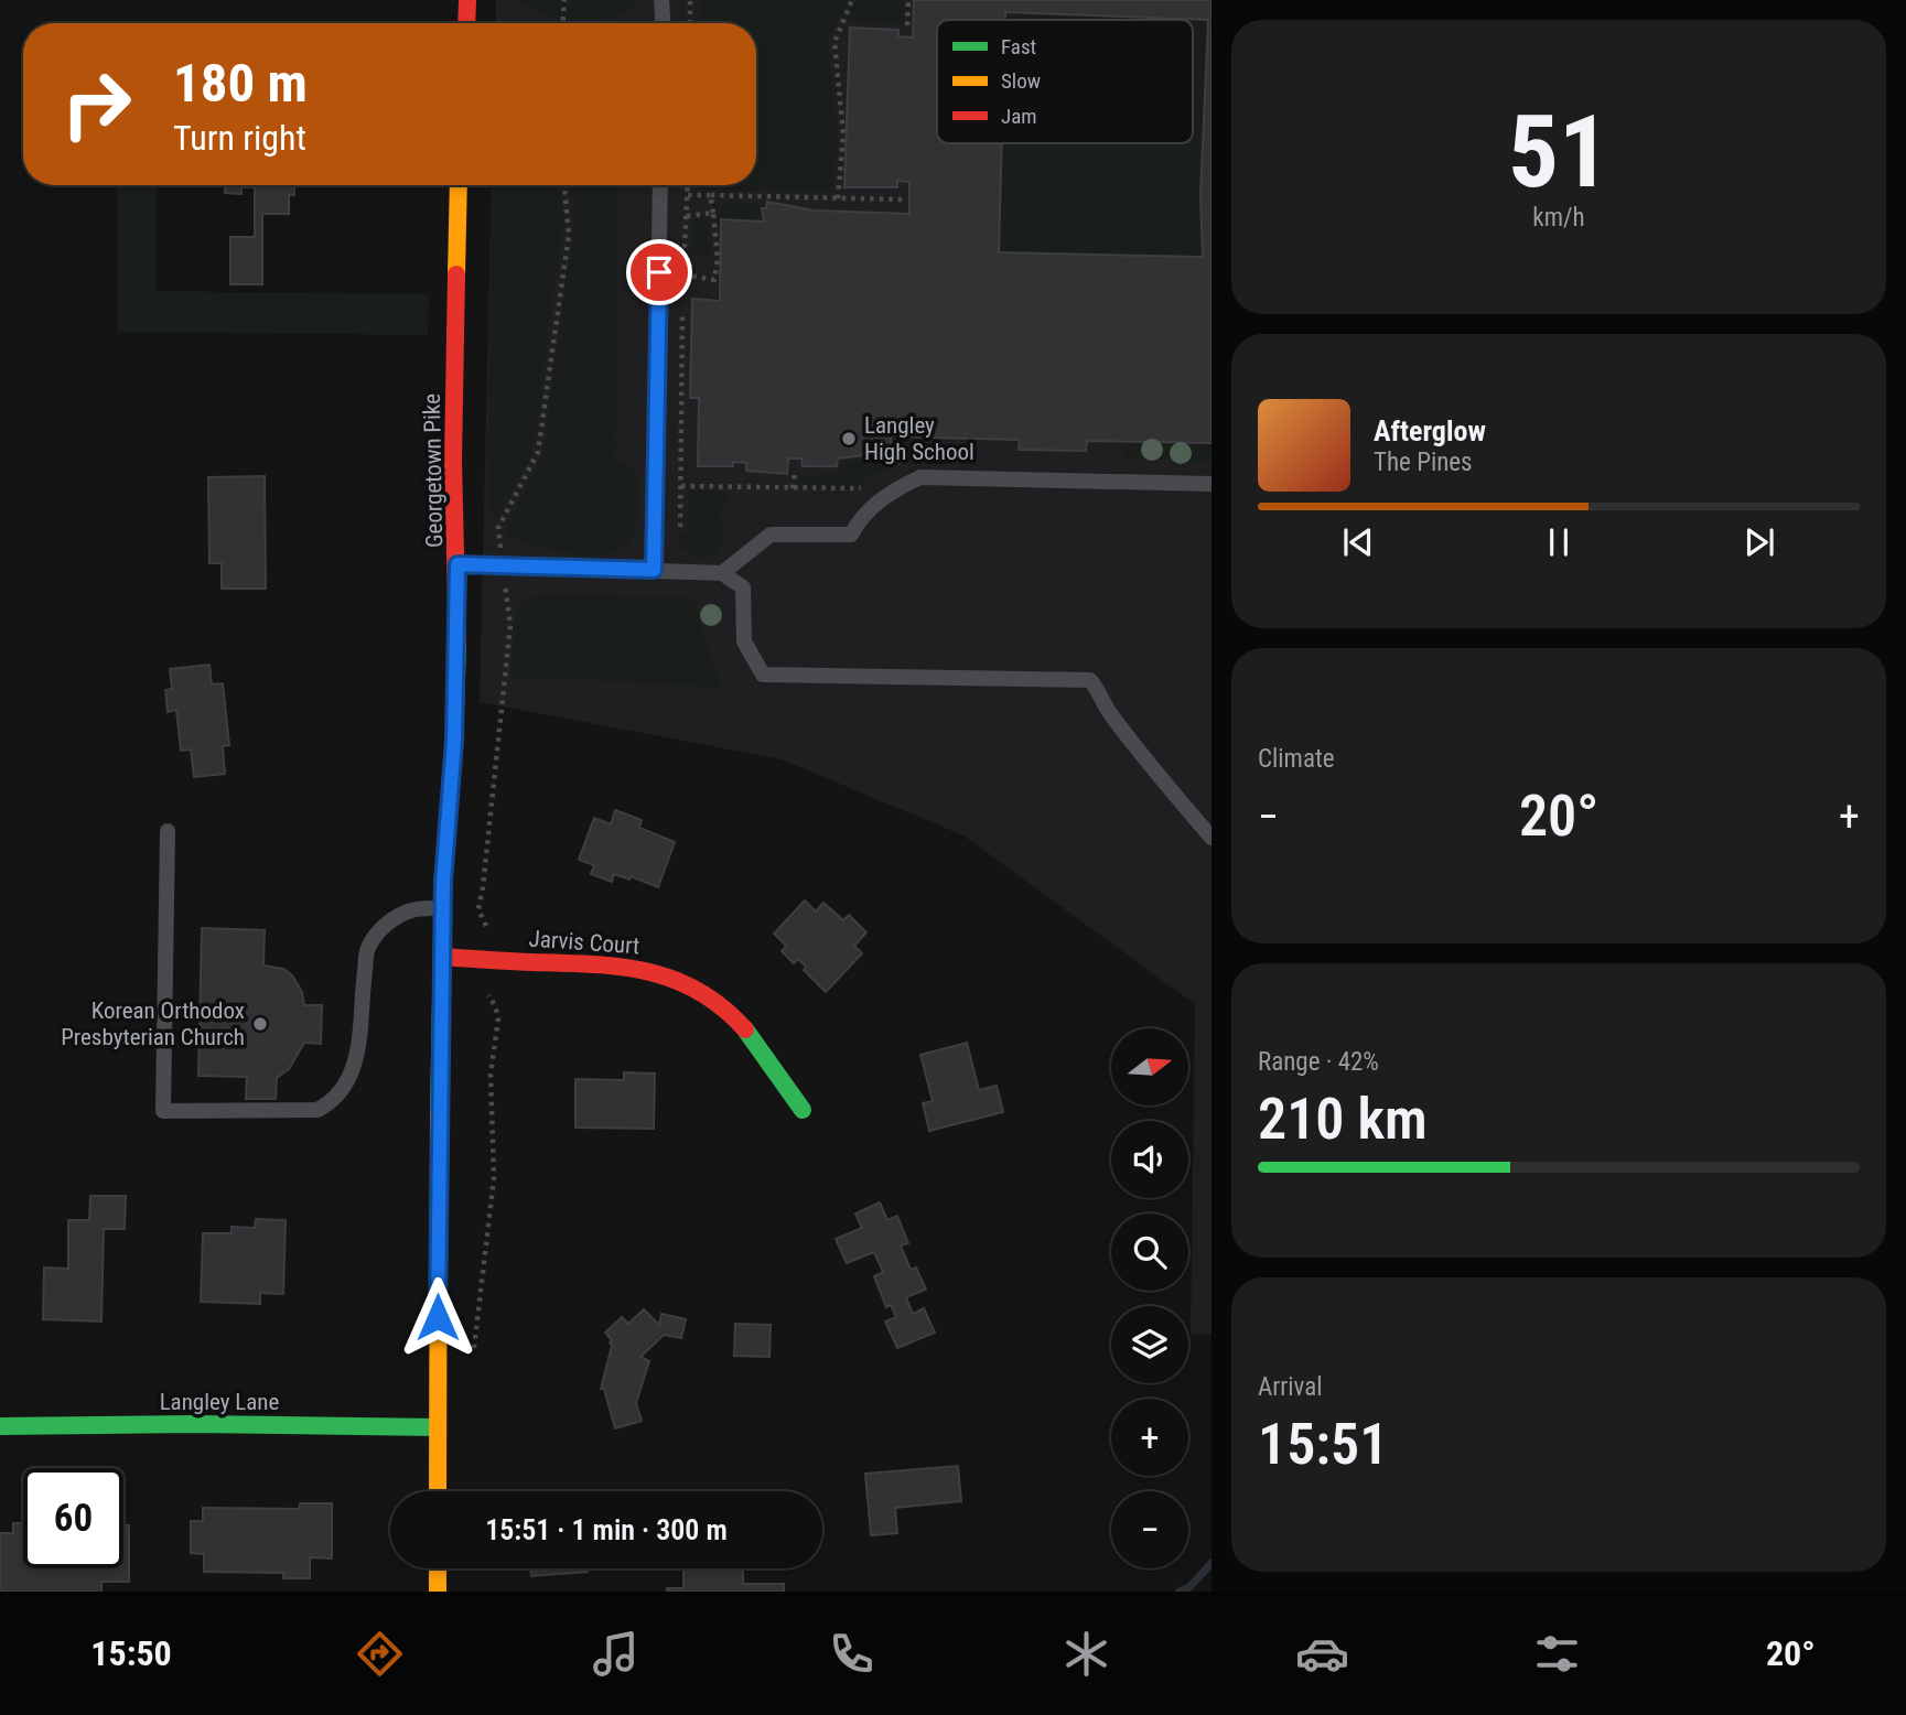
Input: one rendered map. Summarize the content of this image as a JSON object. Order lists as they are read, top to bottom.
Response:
{
  "streets": {
    "main road": ["Georgetown Pike", "Jarvis Court", "Langley Lane"]
  },
  "crossings": [
    ["Georgetown Pike", "Jarvis Court"],
    ["Georgetown Pike", "Langley Lane"]
  ],
  "places": ["Langley High School", "Korean Orthodox Presbyterian Church"],
  "legend": ["Fast", "Slow", "Jam"],
  "north": "right",
  "page": {
    "tile": [
      ["51", "km/h"],
      "Climate",
      ["Range · 42%", "210 km"],
      ["Arrival", "15:51"]
    ],
    "turn": ["180 m", "Turn right"],
    "song": ["Afterglow", "The Pines"],
    "heat": ["−", "20°", "+"],
    "map_buttons": ["+", "−"],
    "limit": "60",
    "trip": "15:51 · 1 min · 300 m",
    "tabs": ["15:50", "20°"]
  }
}
